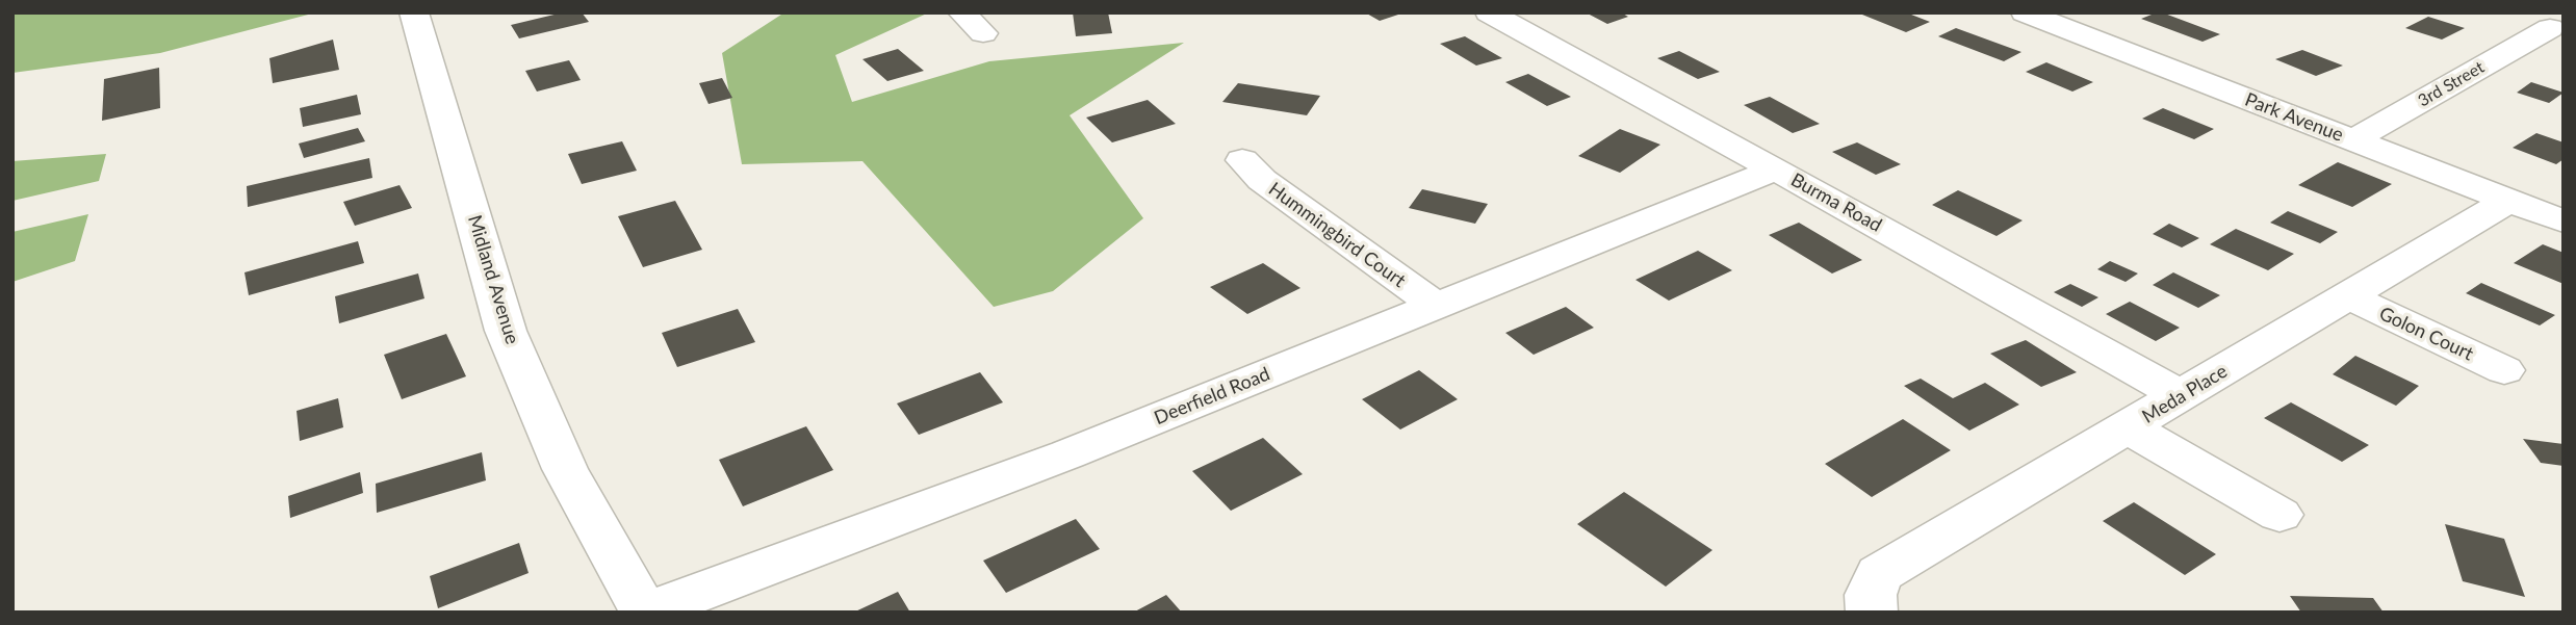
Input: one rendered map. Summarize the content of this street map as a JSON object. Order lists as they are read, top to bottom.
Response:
{
  "streets": {
    "street": [
      "3rd Street",
      "Park Avenue",
      "Burma Road",
      "Hummingbird Court",
      "Midland Avenue",
      "Golon Court",
      "Meda Place",
      "Deerfield Road"
    ]
  },
  "crossings": [
    ["3rd Street", "Park Avenue"],
    ["Park Avenue", "Meda Place"],
    ["Burma Road", "Meda Place"],
    ["Burma Road", "Deerfield Road"],
    ["Hummingbird Court", "Deerfield Road"],
    ["Midland Avenue", "Deerfield Road"],
    ["Golon Court", "Meda Place"]
  ]
}
